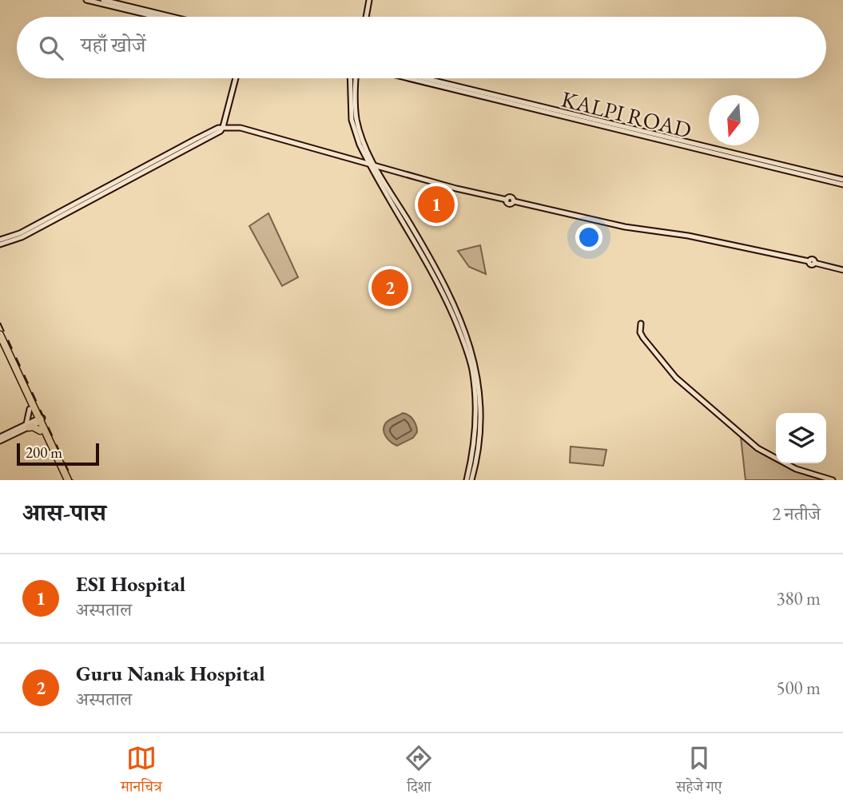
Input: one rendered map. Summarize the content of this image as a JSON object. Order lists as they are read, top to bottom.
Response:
{
  "streets": {
    "main road": ["KALPI ROAD"]
  },
  "scale_bar": "200 m",
  "north": "bottom",
  "page": {
    "search": "यहाँ खोजें",
    "pins": ["1", "2"],
    "scale": "200 m",
    "heading": ["आस-पास", "2 नतीजे"],
    "list": [
      {
        "mark": "1",
        "name": "ESI Hospital",
        "note": "अस्पताल",
        "value": "380 m"
      },
      {
        "mark": "2",
        "name": "Guru Nanak Hospital",
        "note": "अस्पताल",
        "value": "500 m"
      }
    ],
    "nav": ["मानचित्र", "दिशा", "सहेजे गए"]
  }
}
